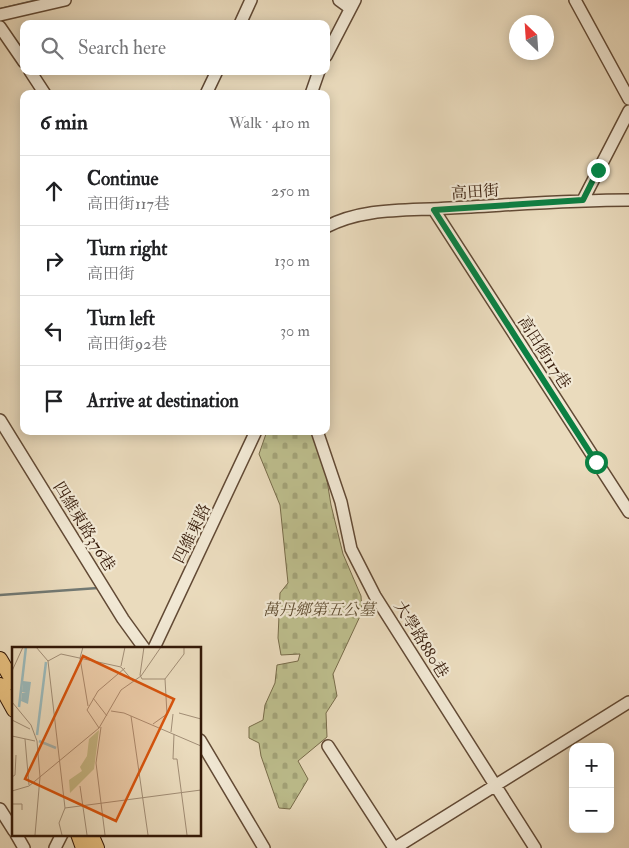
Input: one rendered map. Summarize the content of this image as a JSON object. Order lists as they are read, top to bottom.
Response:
{
  "streets": {
    "street": [
      "高田街",
      "高田街117巷",
      "四維東路376巷",
      "四維東路",
      "大學路880巷"
    ]
  },
  "crossings": [
    ["高田街", "高田街117巷"]
  ],
  "parks": ["萬丹鄉第五公墓"],
  "north": "top left",
  "page": {
    "search": "Search here",
    "heading": ["6 min", "Walk · 410 m"],
    "list": [
      ["Continue", "高田街117巷", "250 m"],
      ["Turn right", "高田街", "130 m"],
      ["Turn left", "高田街92巷", "30 m"],
      "Arrive at destination"
    ],
    "map_buttons": ["+", "−"]
  }
}
